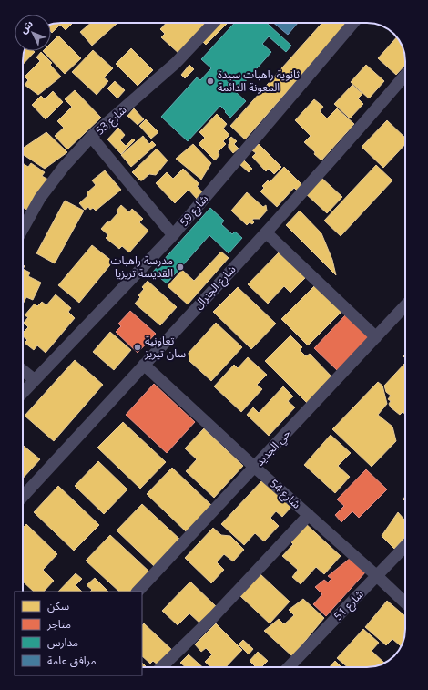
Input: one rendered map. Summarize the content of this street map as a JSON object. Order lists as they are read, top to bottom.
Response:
{
  "streets": {
    "street": [
      "شارع 53",
      "شارع 59",
      "شارع الجنرال",
      "حي الجديد",
      "شارع 54",
      "شارع 51"
    ]
  },
  "crossings": [
    ["شارع الجنرال", "شارع 54"],
    ["حي الجديد", "شارع 54"],
    ["شارع 54", "شارع 51"]
  ],
  "places": ["ثانوية راهبات سيدة المعونة الدائمة", "مدرسة راهبات القديسة تريزيا", "تعاونية سان تيريز"],
  "legend": [
    "سكن",
    "متاجر",
    "مدارس",
    "مرافق عامة"
  ],
  "north": "top left"
}
